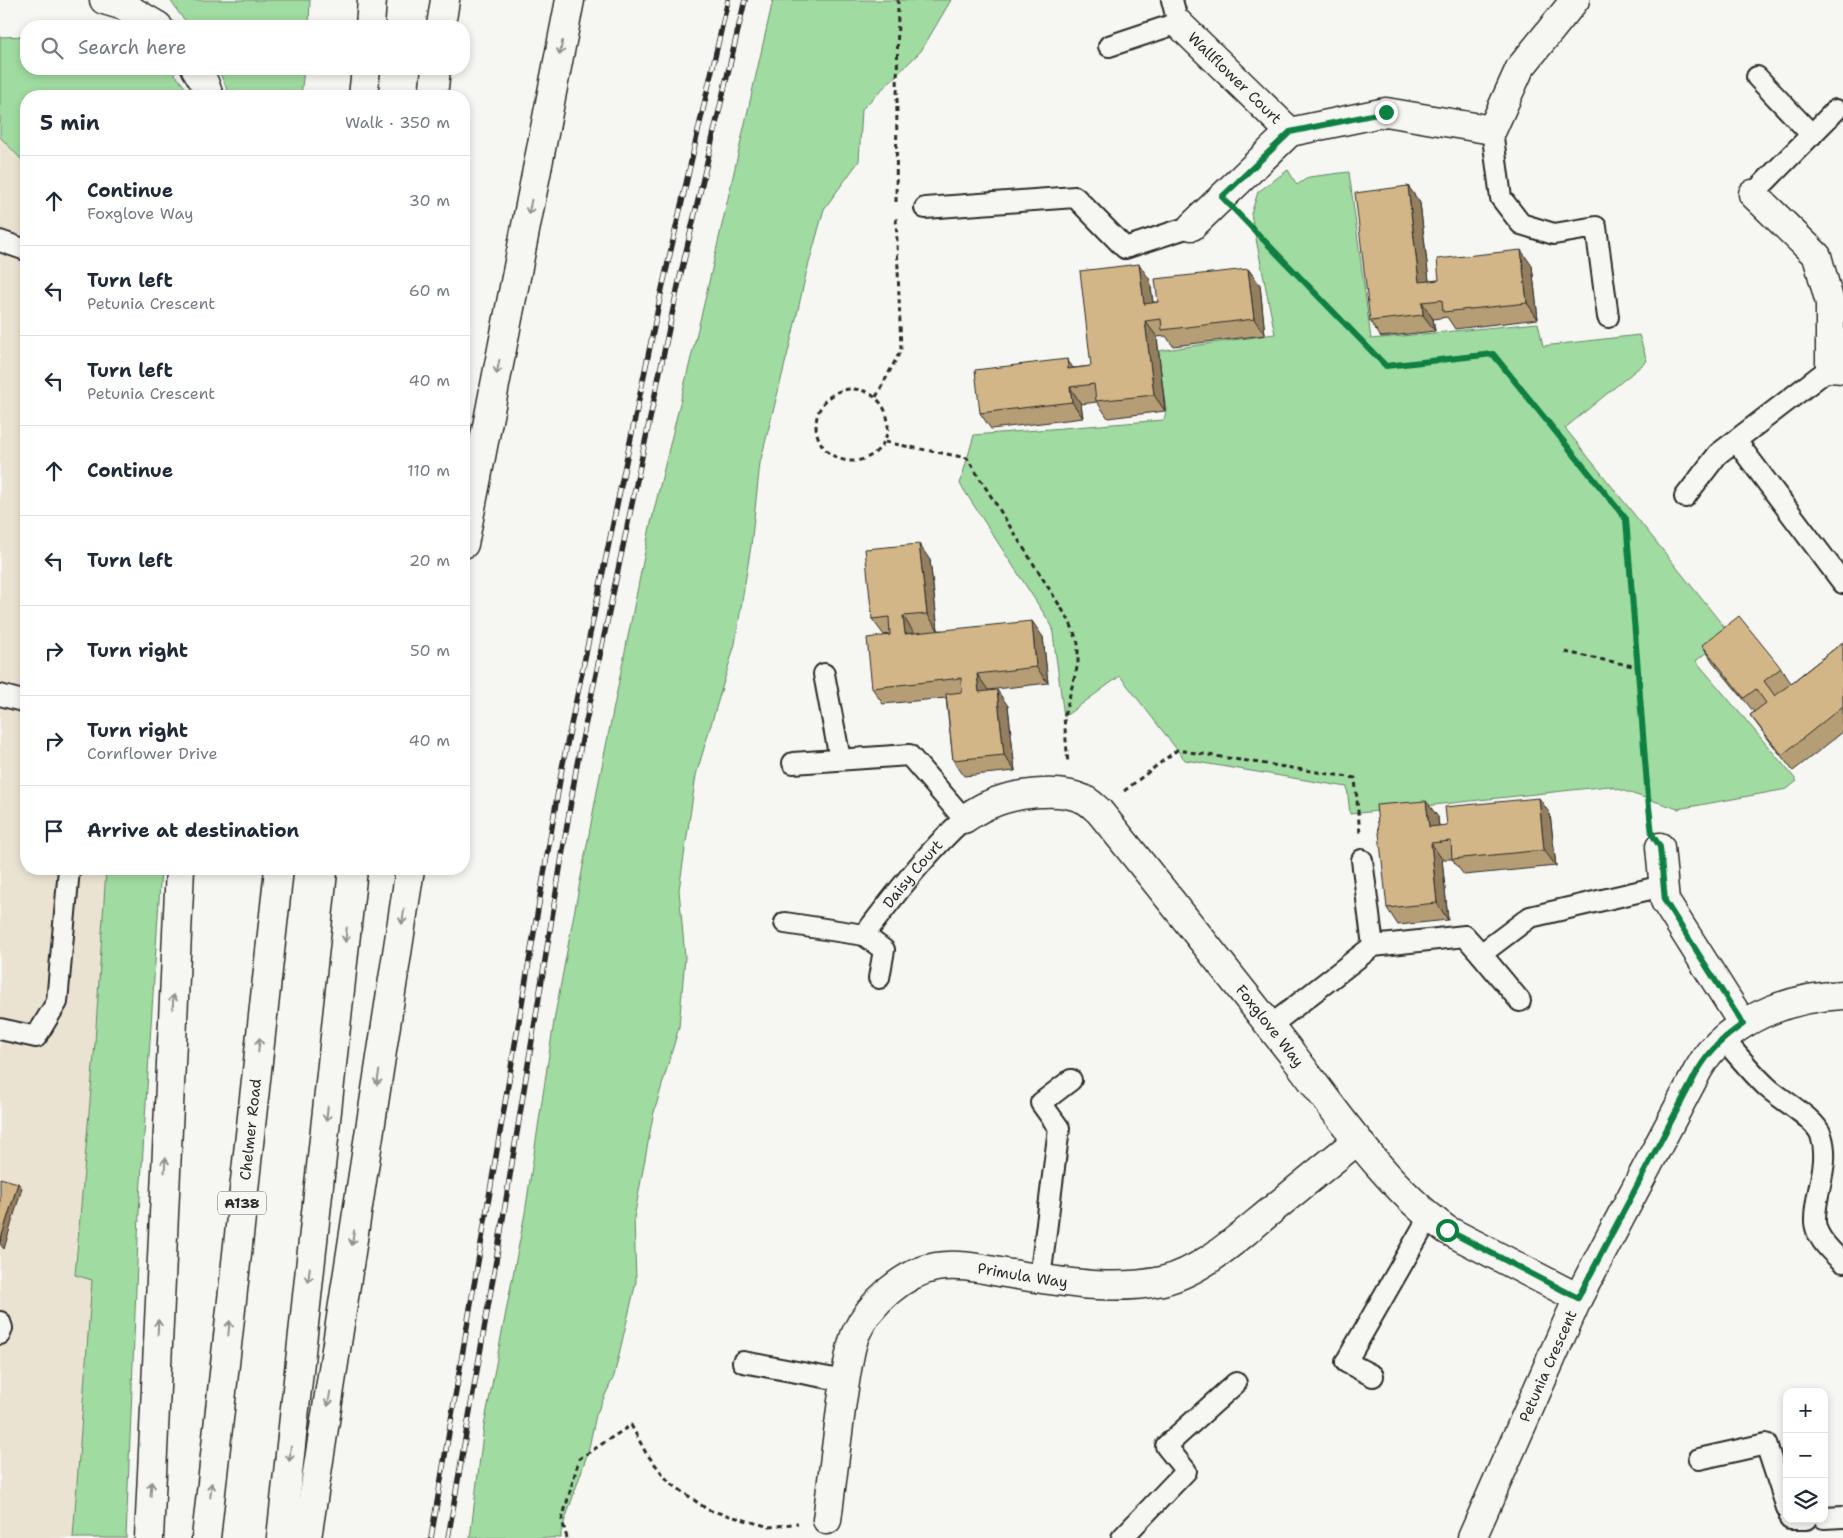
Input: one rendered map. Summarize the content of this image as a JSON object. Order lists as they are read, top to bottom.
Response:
{
  "streets": {
    "main road": [
      "Wallflower Court",
      "Foxglove Way",
      "Chelmer Road",
      "A138",
      "Primula Way",
      "Petunia Crescent"
    ],
    "lane": ["Daisy Court"]
  },
  "crossings": [
    ["Daisy Court", "Foxglove Way"],
    ["Foxglove Way", "Primula Way"],
    ["Foxglove Way", "Petunia Crescent"]
  ],
  "page": {
    "search": "Search here",
    "heading": ["5 min", "Walk · 350 m"],
    "list": [
      ["Continue", "Foxglove Way", "30 m"],
      ["Turn left", "Petunia Crescent", "60 m"],
      ["Turn left", "Petunia Crescent", "40 m"],
      ["Continue", "110 m"],
      ["Turn left", "20 m"],
      ["Turn right", "50 m"],
      ["Turn right", "Cornflower Drive", "40 m"],
      "Arrive at destination"
    ],
    "map_buttons": ["+", "−"]
  }
}
